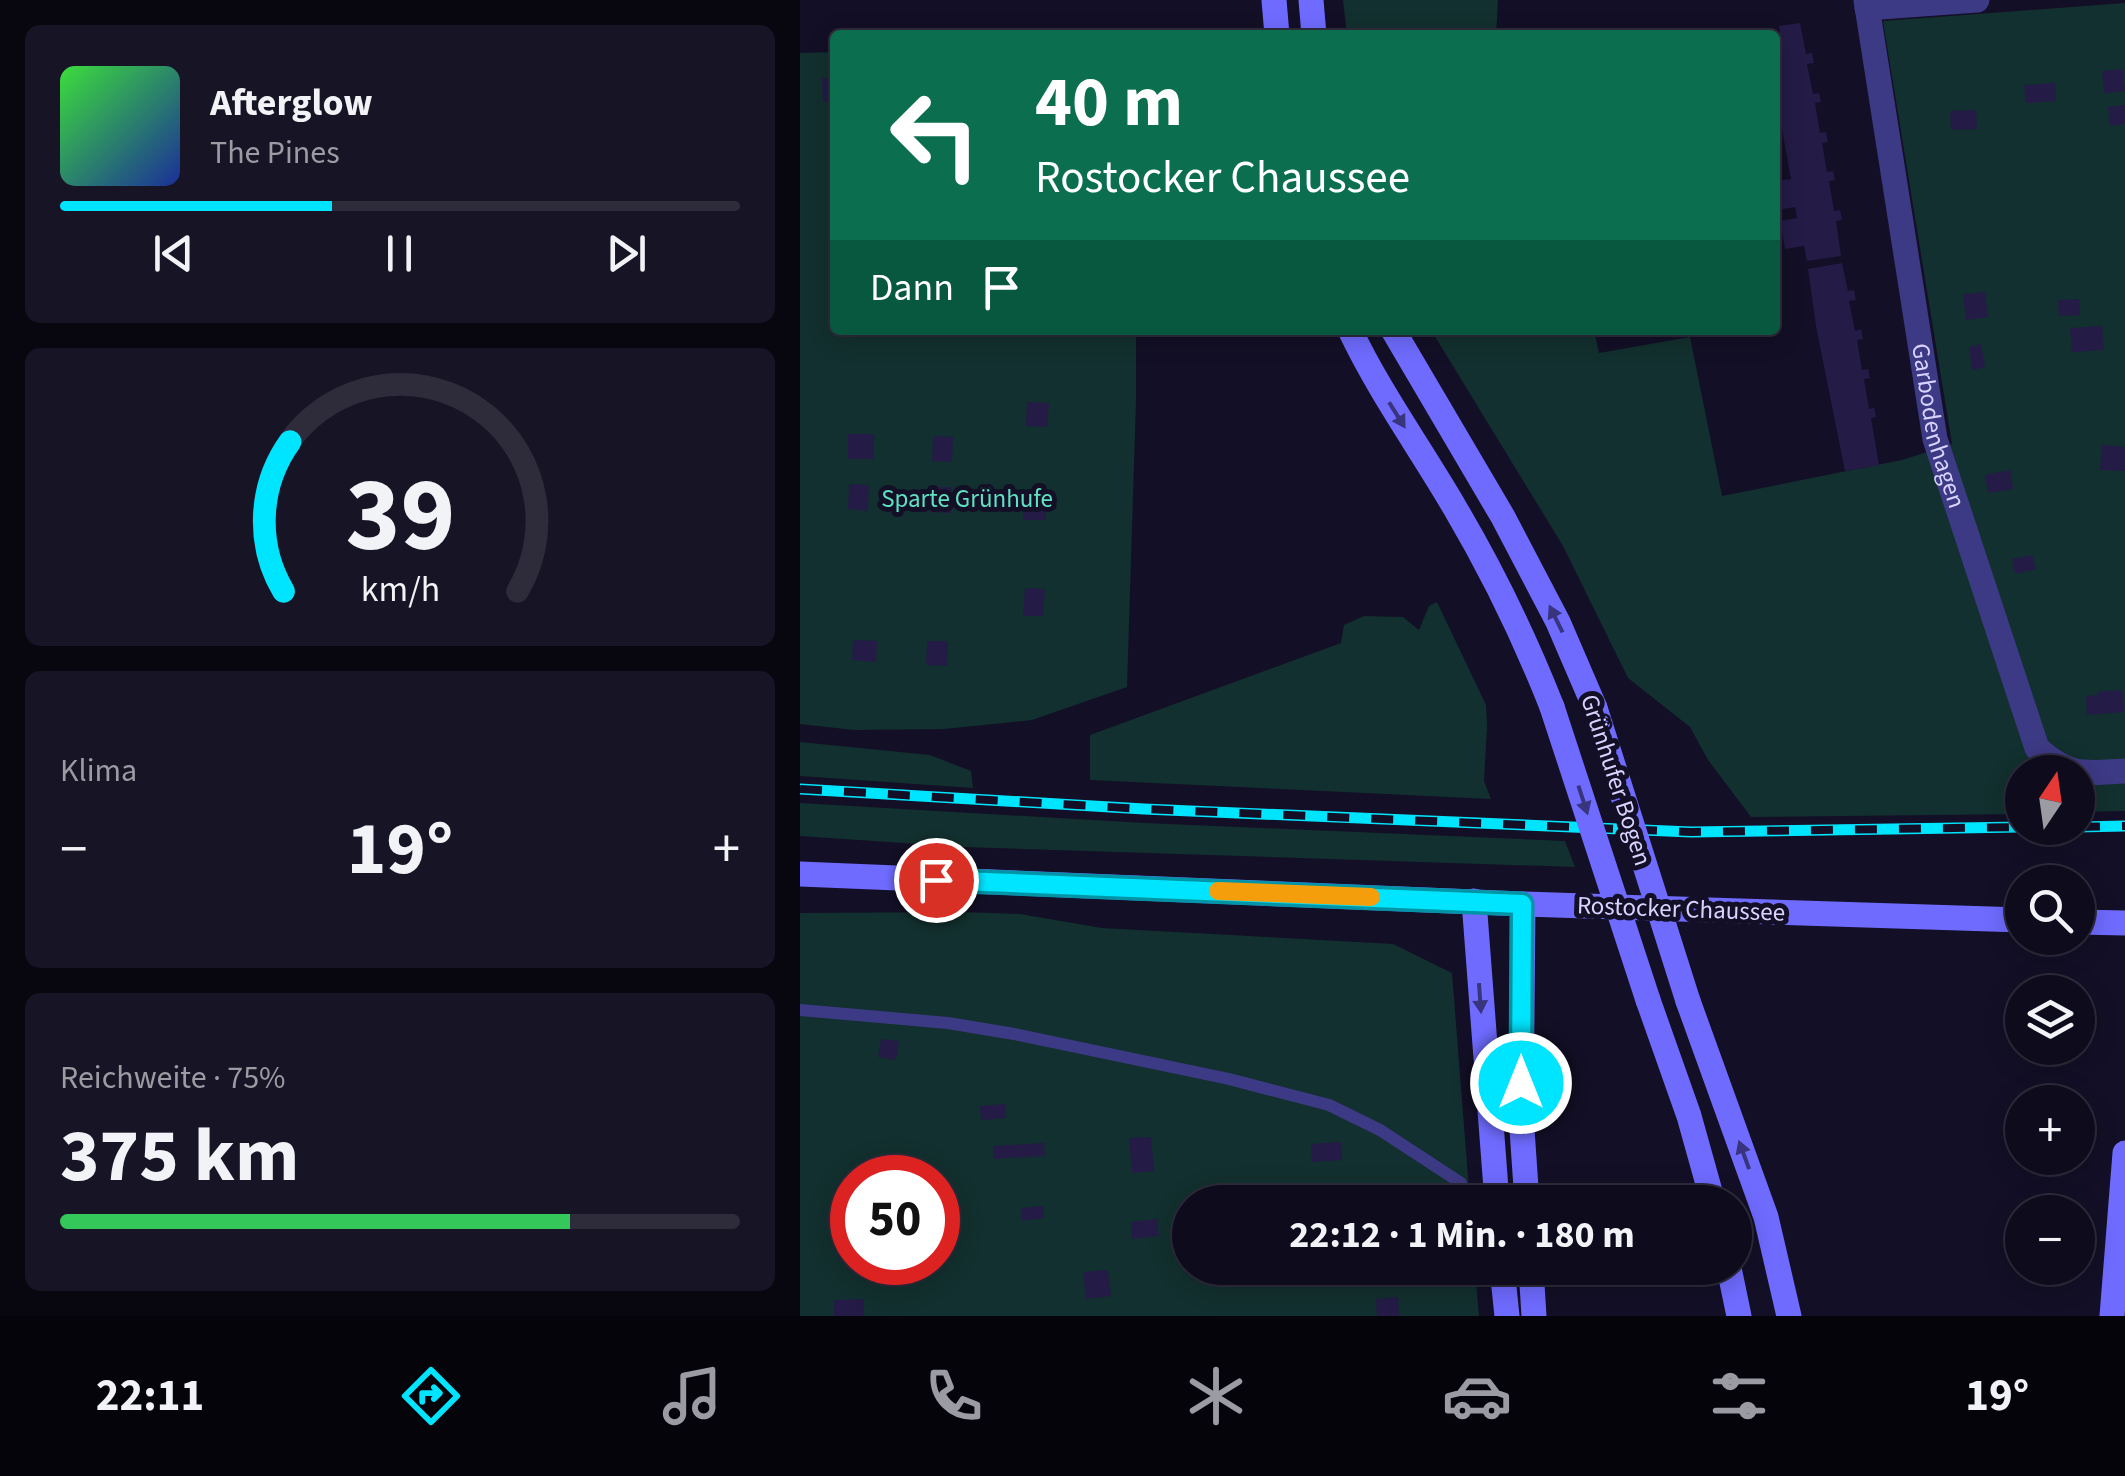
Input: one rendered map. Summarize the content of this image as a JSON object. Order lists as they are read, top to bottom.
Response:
{
  "streets": {
    "main road": ["Grünhufer Bogen", "Rostocker Chaussee"],
    "street": ["Garbodenhagen"]
  },
  "parks": ["Sparte Grünhufe"],
  "north": "top",
  "page": {
    "turn": ["40 m", "Rostocker Chaussee"],
    "song": ["Afterglow", "The Pines"],
    "then": "Dann",
    "tile": [
      "Klima",
      ["Reichweite · 75%", "375 km"]
    ],
    "map_buttons": ["+", "−"],
    "heat": ["−", "19°", "+"],
    "limit": "50",
    "trip": "22:12 · 1 Min. · 180 m",
    "tabs": ["22:11", "19°"],
    "gauge": ["39", "km/h"]
  }
}
